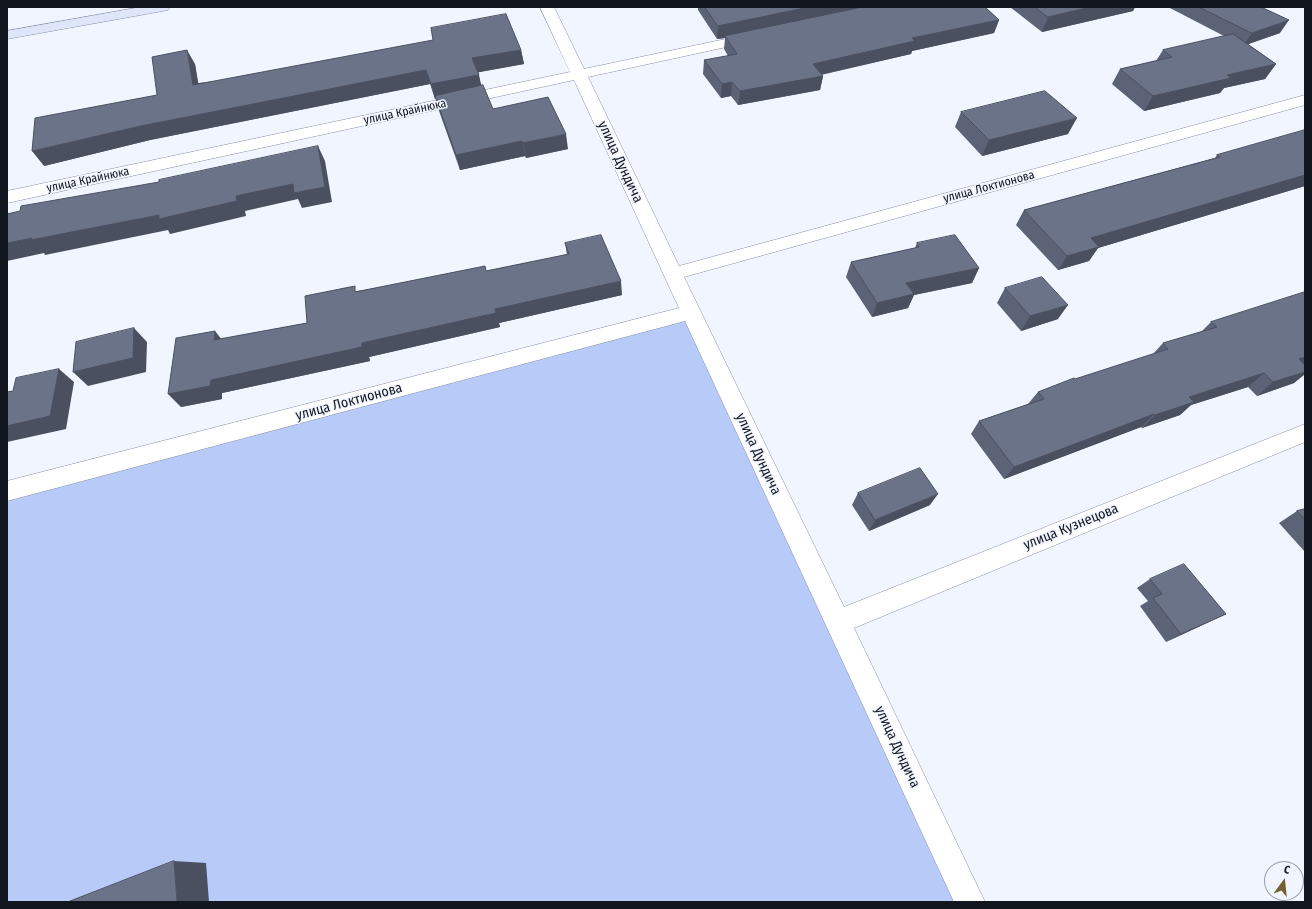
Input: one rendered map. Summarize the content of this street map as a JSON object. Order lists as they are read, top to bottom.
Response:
{
  "streets": {
    "street": [
      "улица Крайнюка",
      "улица Дундича",
      "улица Локтионова",
      "улица Кузнецова"
    ]
  },
  "crossings": [
    ["улица Крайнюка", "улица Дундича"],
    ["улица Дундича", "улица Локтионова"],
    ["улица Дундича", "улица Кузнецова"]
  ],
  "north": "top"
}
